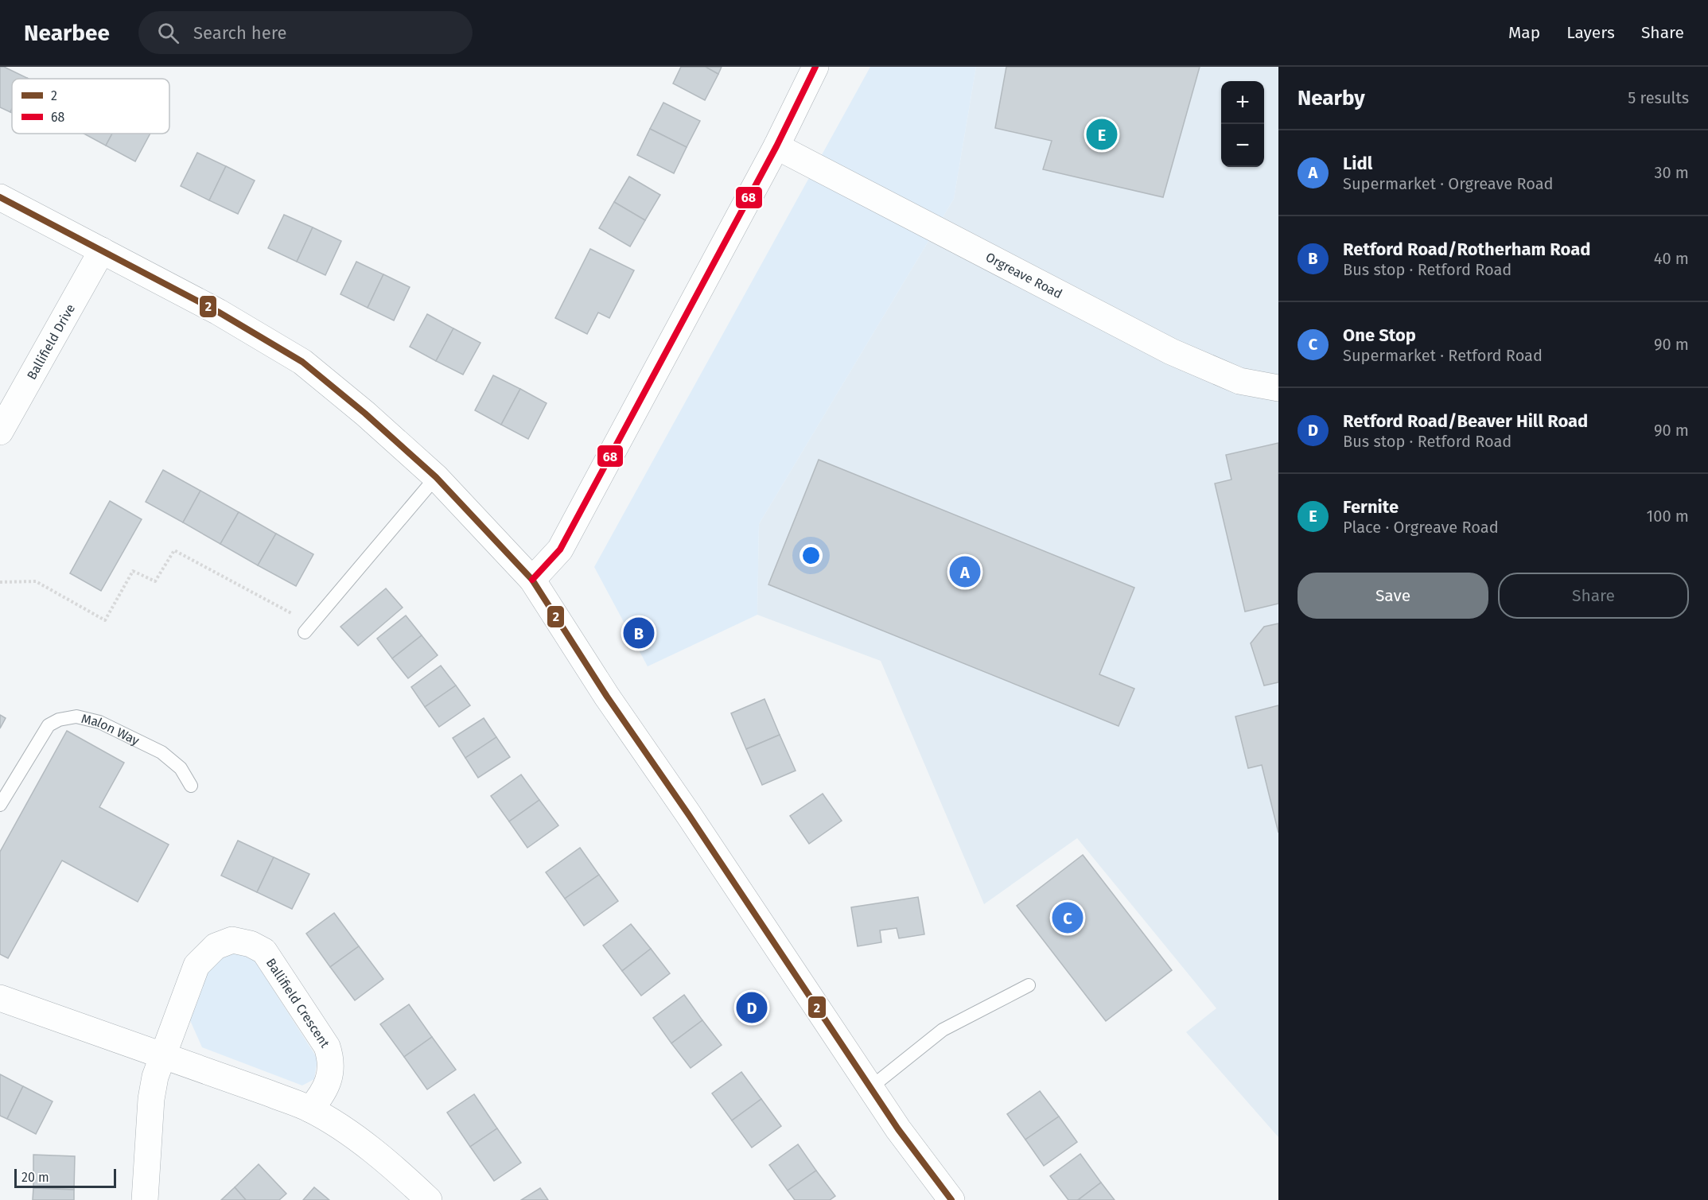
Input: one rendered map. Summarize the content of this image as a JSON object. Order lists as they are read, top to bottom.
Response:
{
  "streets": {
    "main road": ["Orgreave Road", "Ballifield Drive", "Ballifield Crescent"],
    "lane": ["Malon Way"]
  },
  "lines": ["transit line 68", "transit line 2"],
  "legend": ["2", "68"],
  "scale_bar": "20 m",
  "page": {
    "header": "Nearbee",
    "search": "Search here",
    "nav": ["Map", "Layers", "Share"],
    "heading": ["Nearby", "5 results"],
    "map_buttons": ["+", "−"],
    "pins": [
      "E",
      "A",
      "B",
      "C",
      "D"
    ],
    "list": [
      {
        "mark": "A",
        "name": "Lidl",
        "note": "Supermarket · Orgreave Road",
        "value": "30 m"
      },
      {
        "mark": "B",
        "name": "Retford Road/Rotherham Road",
        "note": "Bus stop · Retford Road",
        "value": "40 m"
      },
      {
        "mark": "C",
        "name": "One Stop",
        "note": "Supermarket · Retford Road",
        "value": "90 m"
      },
      {
        "mark": "D",
        "name": "Retford Road/Beaver Hill Road",
        "note": "Bus stop · Retford Road",
        "value": "90 m"
      },
      {
        "mark": "E",
        "name": "Fernite",
        "note": "Place · Orgreave Road",
        "value": "100 m"
      }
    ],
    "buttons": ["Save", "Share"],
    "scale": "20 m"
  }
}
